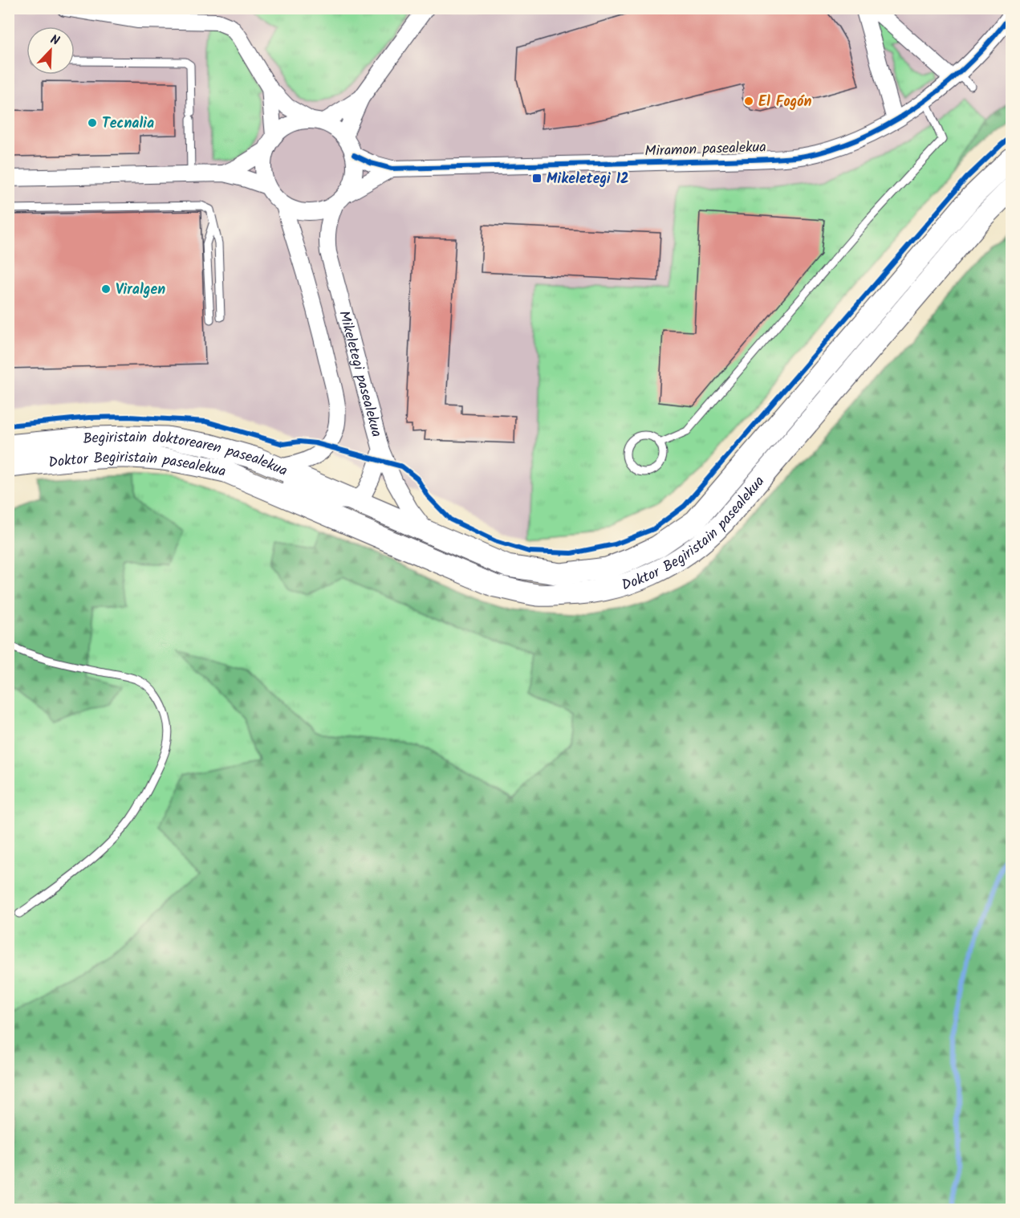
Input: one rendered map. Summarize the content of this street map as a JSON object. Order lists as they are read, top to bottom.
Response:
{
  "streets": {
    "main road": ["Begiristain doktorearen pasealekua", "Doktor Begiristain pasealekua"],
    "street": ["Miramon pasealekua", "Mikeletegi pasealekua"]
  },
  "crossings": [
    ["Miramon pasealekua", "Mikeletegi pasealekua"],
    ["Mikeletegi pasealekua", "Begiristain doktorearen pasealekua"],
    ["Mikeletegi pasealekua", "Doktor Begiristain pasealekua"],
    ["Begiristain doktorearen pasealekua", "Doktor Begiristain pasealekua"]
  ],
  "places": {
    "other": ["El Fogón", "Tecnalia", "Viralgen"],
    "transit": ["Mikeletegi 12"]
  },
  "north": "top right"
}
